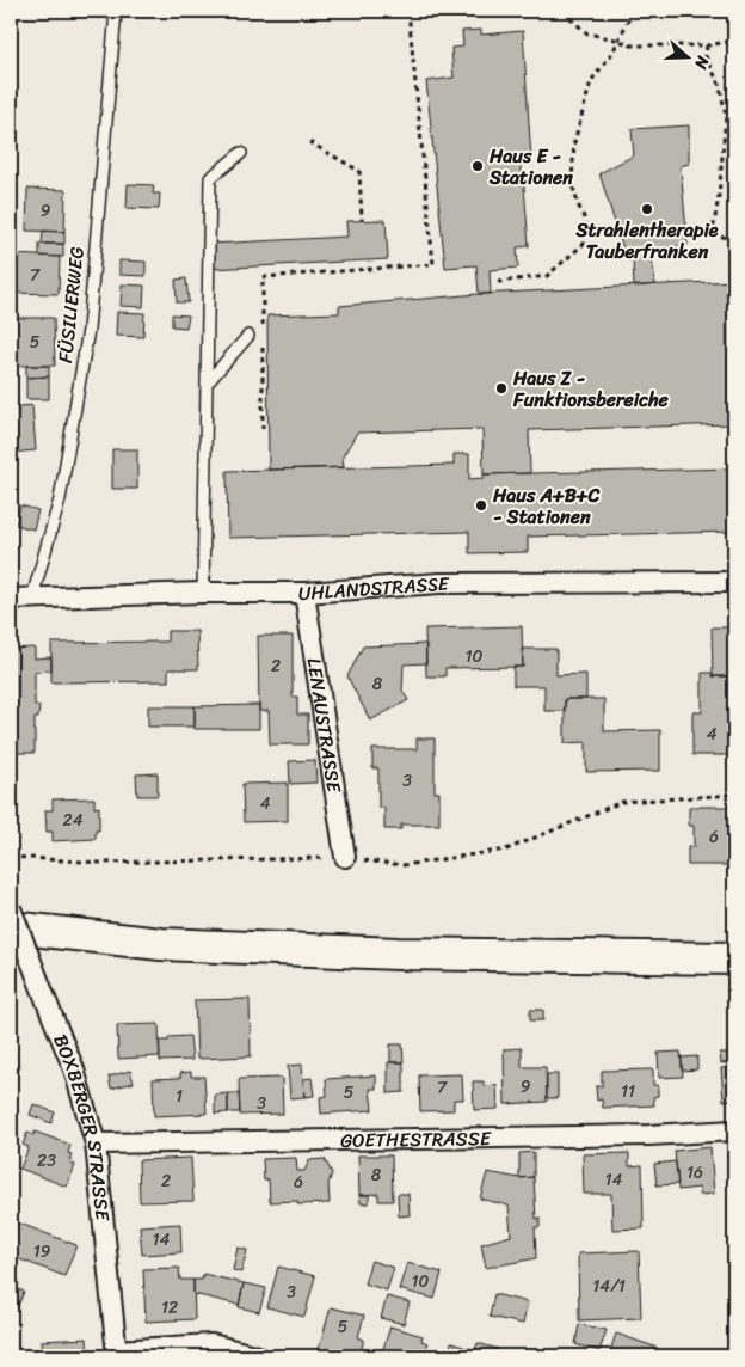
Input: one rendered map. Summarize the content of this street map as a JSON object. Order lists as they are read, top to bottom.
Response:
{
  "streets": {
    "street": [
      "UHLANDSTRASSE",
      "LENAUSTRASSE",
      "BOXBERGER STRASSE",
      "GOETHESTRASSE"
    ],
    "lane": ["FÜSILIERWEG"]
  },
  "crossings": [
    ["FÜSILIERWEG", "UHLANDSTRASSE"],
    ["UHLANDSTRASSE", "LENAUSTRASSE"],
    ["BOXBERGER STRASSE", "GOETHESTRASSE"]
  ],
  "places": [
    "Haus E - Stationen",
    "Strahlentherapie Tauberfranken",
    "Haus Z - Funktionsbereiche",
    "Haus A+B+C - Stationen"
  ],
  "house_numbers": [
    "9",
    "7",
    "5",
    "10",
    "2",
    "8",
    "4",
    "3",
    "4",
    "24",
    "6",
    "9",
    "7",
    "11",
    "5",
    "1",
    "3",
    "23",
    "16",
    "8",
    "14",
    "2",
    "6",
    "14",
    "19",
    "10",
    "14/1",
    "3",
    "12",
    "5"
  ],
  "north": "right"
}
